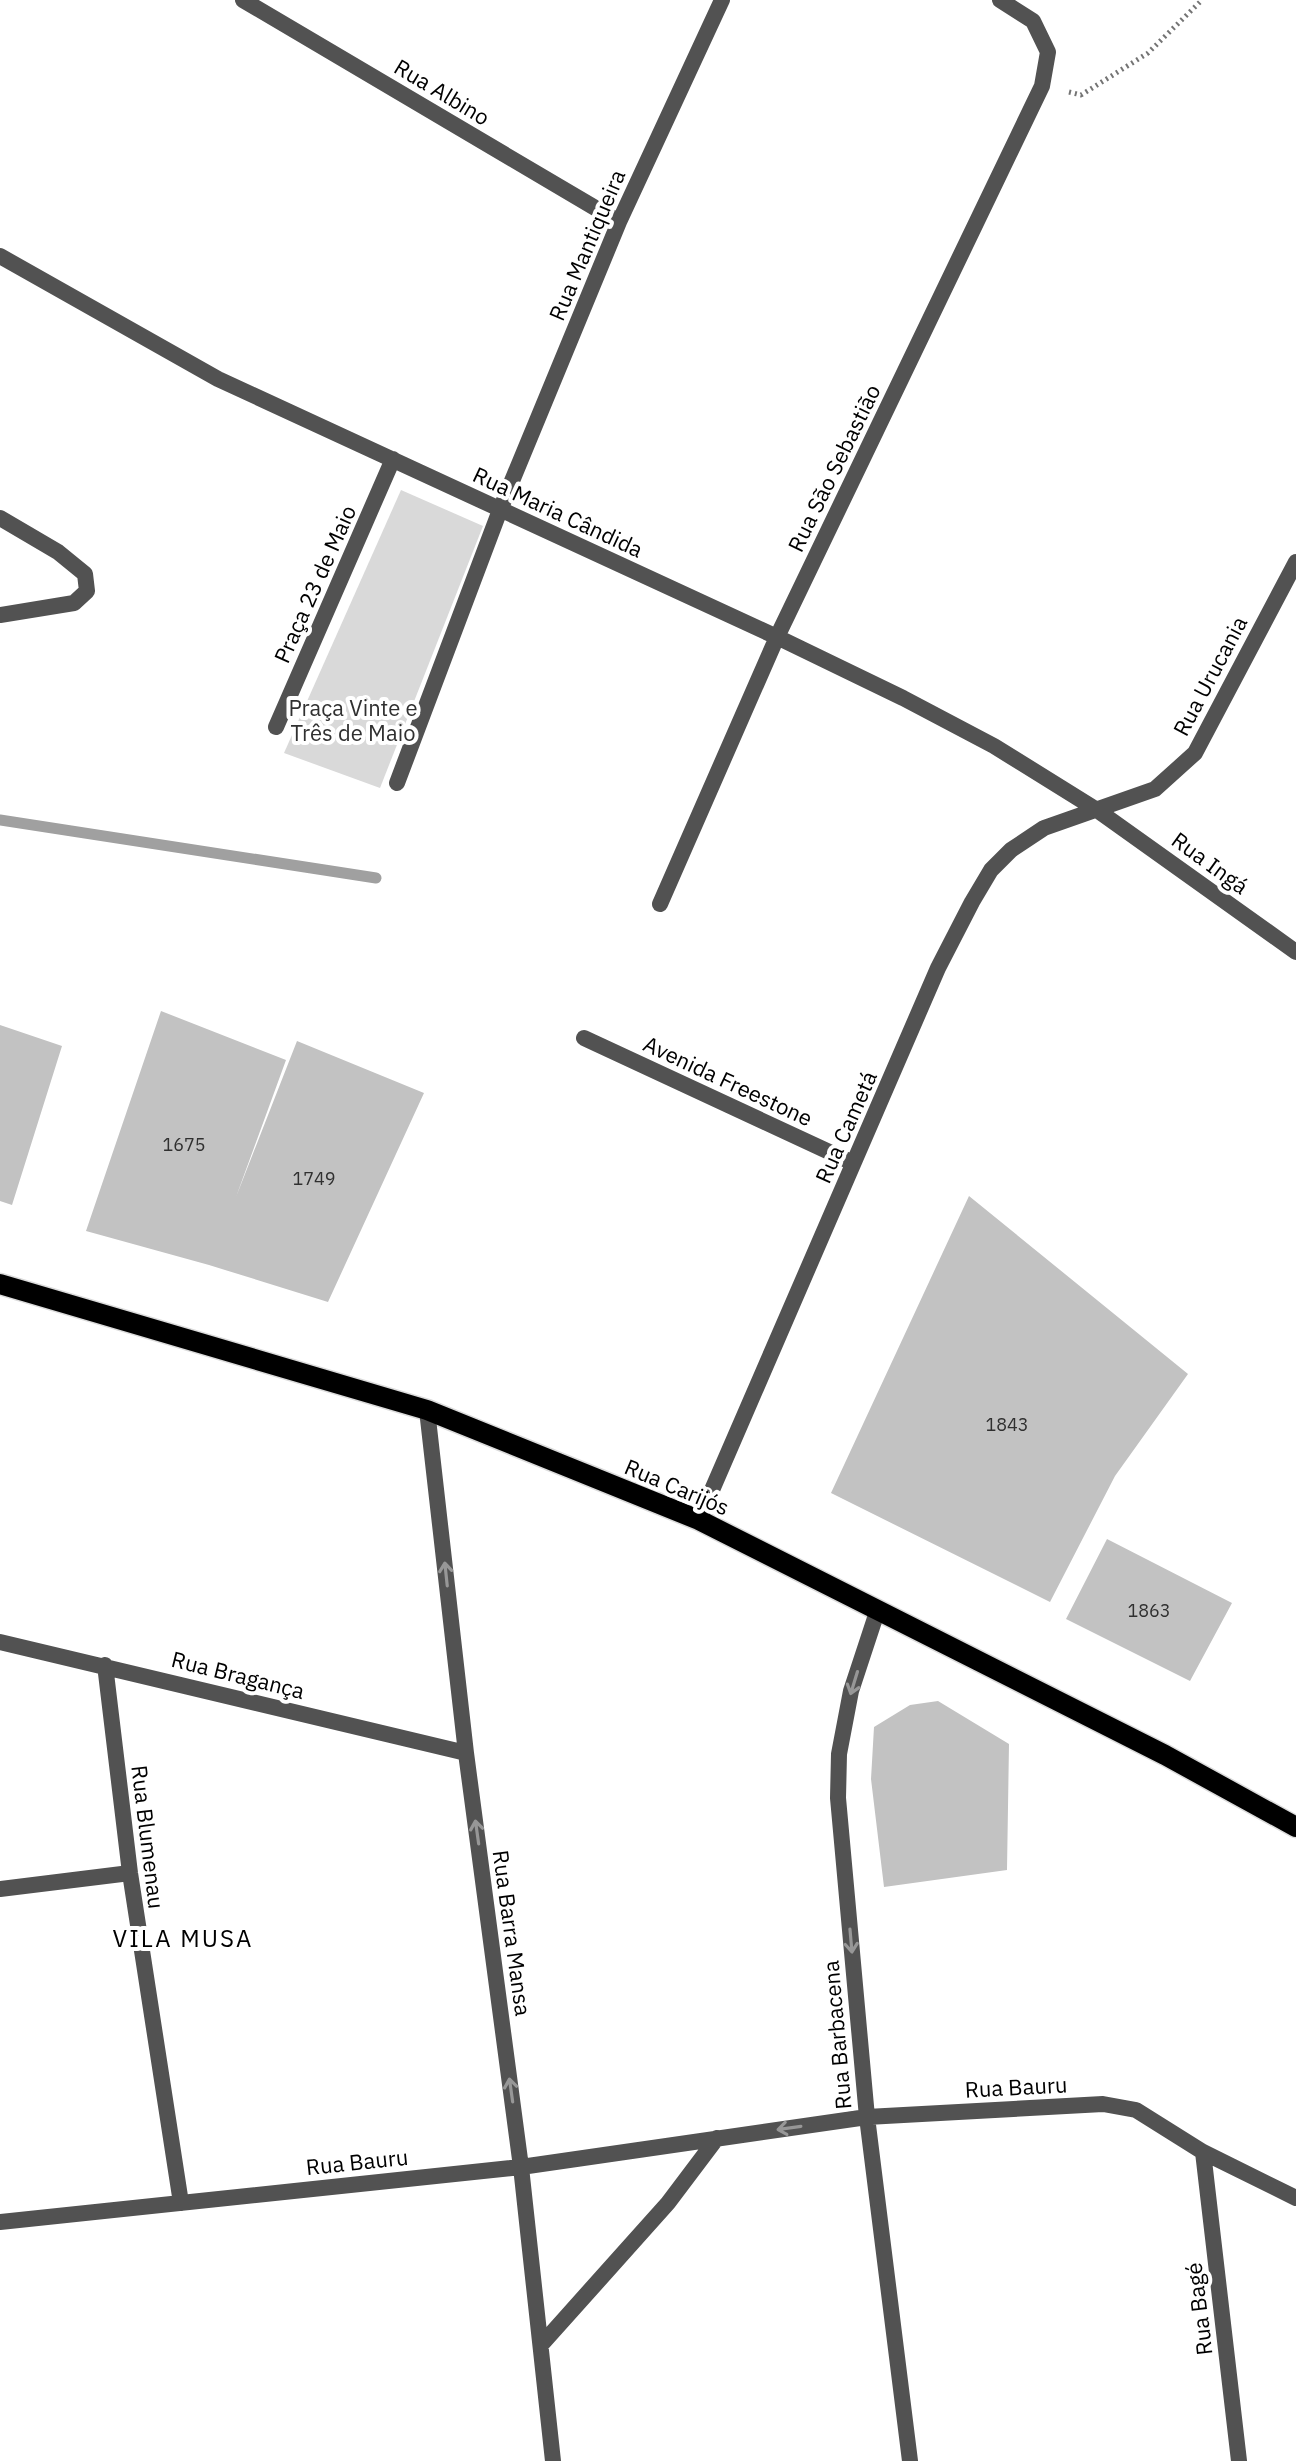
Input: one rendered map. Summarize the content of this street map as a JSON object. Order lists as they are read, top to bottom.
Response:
{
  "streets": {
    "main road": ["Rua Carijós"],
    "street": [
      "Rua Albino",
      "Rua Mantiqueira",
      "Rua São Sebastião",
      "Rua Maria Cândida",
      "Praça 23 de Maio",
      "Rua Urucania",
      "Rua Ingá",
      "Avenida Freestone",
      "Rua Cametá",
      "Rua Bragança",
      "Rua Blumenau",
      "Rua Barra Mansa",
      "Rua Barbacena",
      "Rua Bauru",
      "Rua Bagé"
    ]
  },
  "crossings": [
    ["Rua Albino", "Rua Mantiqueira"],
    ["Rua Mantiqueira", "Rua Maria Cândida"],
    ["Rua São Sebastião", "Rua Maria Cândida"],
    ["Rua Maria Cândida", "Praça 23 de Maio"],
    ["Rua Maria Cândida", "Rua Urucania"],
    ["Rua Maria Cândida", "Rua Ingá"],
    ["Rua Maria Cândida", "Rua Cametá"],
    ["Rua Urucania", "Rua Ingá"],
    ["Rua Urucania", "Rua Cametá"],
    ["Rua Ingá", "Rua Cametá"],
    ["Avenida Freestone", "Rua Cametá"],
    ["Rua Cametá", "Rua Carijós"],
    ["Rua Carijós", "Rua Barra Mansa"],
    ["Rua Carijós", "Rua Barbacena"],
    ["Rua Bragança", "Rua Blumenau"],
    ["Rua Bragança", "Rua Barra Mansa"],
    ["Rua Blumenau", "Rua Bauru"],
    ["Rua Barra Mansa", "Rua Bauru"],
    ["Rua Barbacena", "Rua Bauru"],
    ["Rua Bauru", "Rua Bagé"]
  ],
  "one_way": ["Rua Barra Mansa", "Rua Barbacena"],
  "districts": ["VILA MUSA"],
  "parks": ["Praça Vinte e Três de Maio"],
  "house_numbers": [
    "1675",
    "1749",
    "1843",
    "1863"
  ]
}
